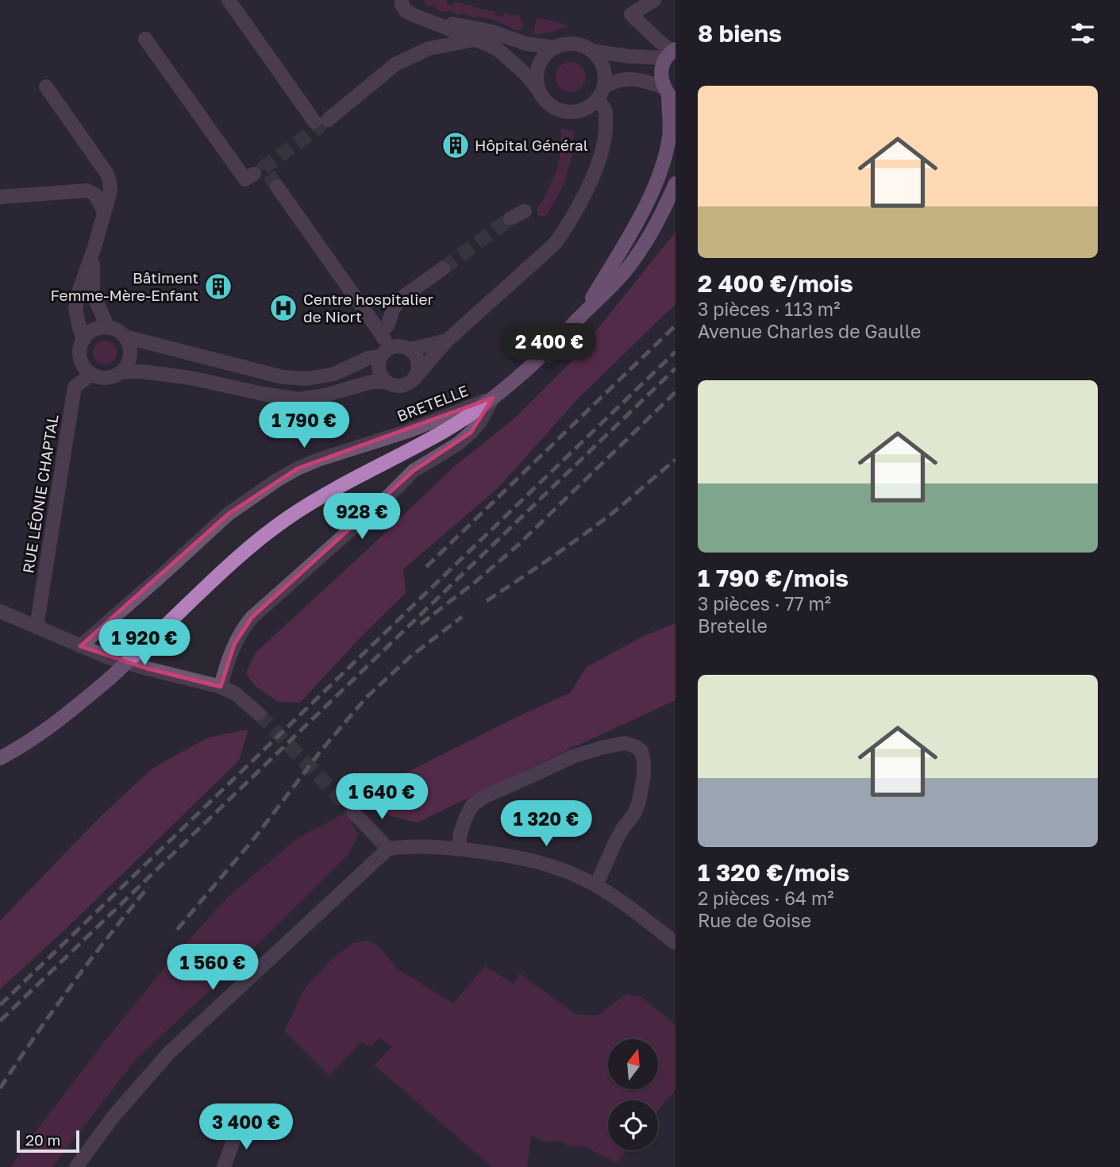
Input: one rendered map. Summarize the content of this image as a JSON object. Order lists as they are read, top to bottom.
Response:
{
  "streets": {
    "street": ["BRETELLE", "RUE LÉONIE CHAPTAL"]
  },
  "places": {
    "building": ["Hôpital Général", "Bâtiment Femme-Mère-Enfant"],
    "hospital": ["Centre hospitalier de Niort"]
  },
  "scale_bar": "20 m",
  "north": "top",
  "page": {
    "heading": "8 biens",
    "list": [
      {
        "name": "2 400 €/mois",
        "note": "3 pièces · 113 m² · Avenue Charles de Gaulle"
      },
      {
        "name": "1 790 €/mois",
        "note": "3 pièces · 77 m² · Bretelle"
      },
      {
        "name": "1 320 €/mois",
        "note": "2 pièces · 64 m² · Rue de Goise"
      }
    ],
    "price": [
      "2 400 €",
      "1 790 €",
      "928 €",
      "1 920 €",
      "1 640 €",
      "1 320 €",
      "1 560 €",
      "3 400 €"
    ],
    "scale": "20 m"
  }
}
